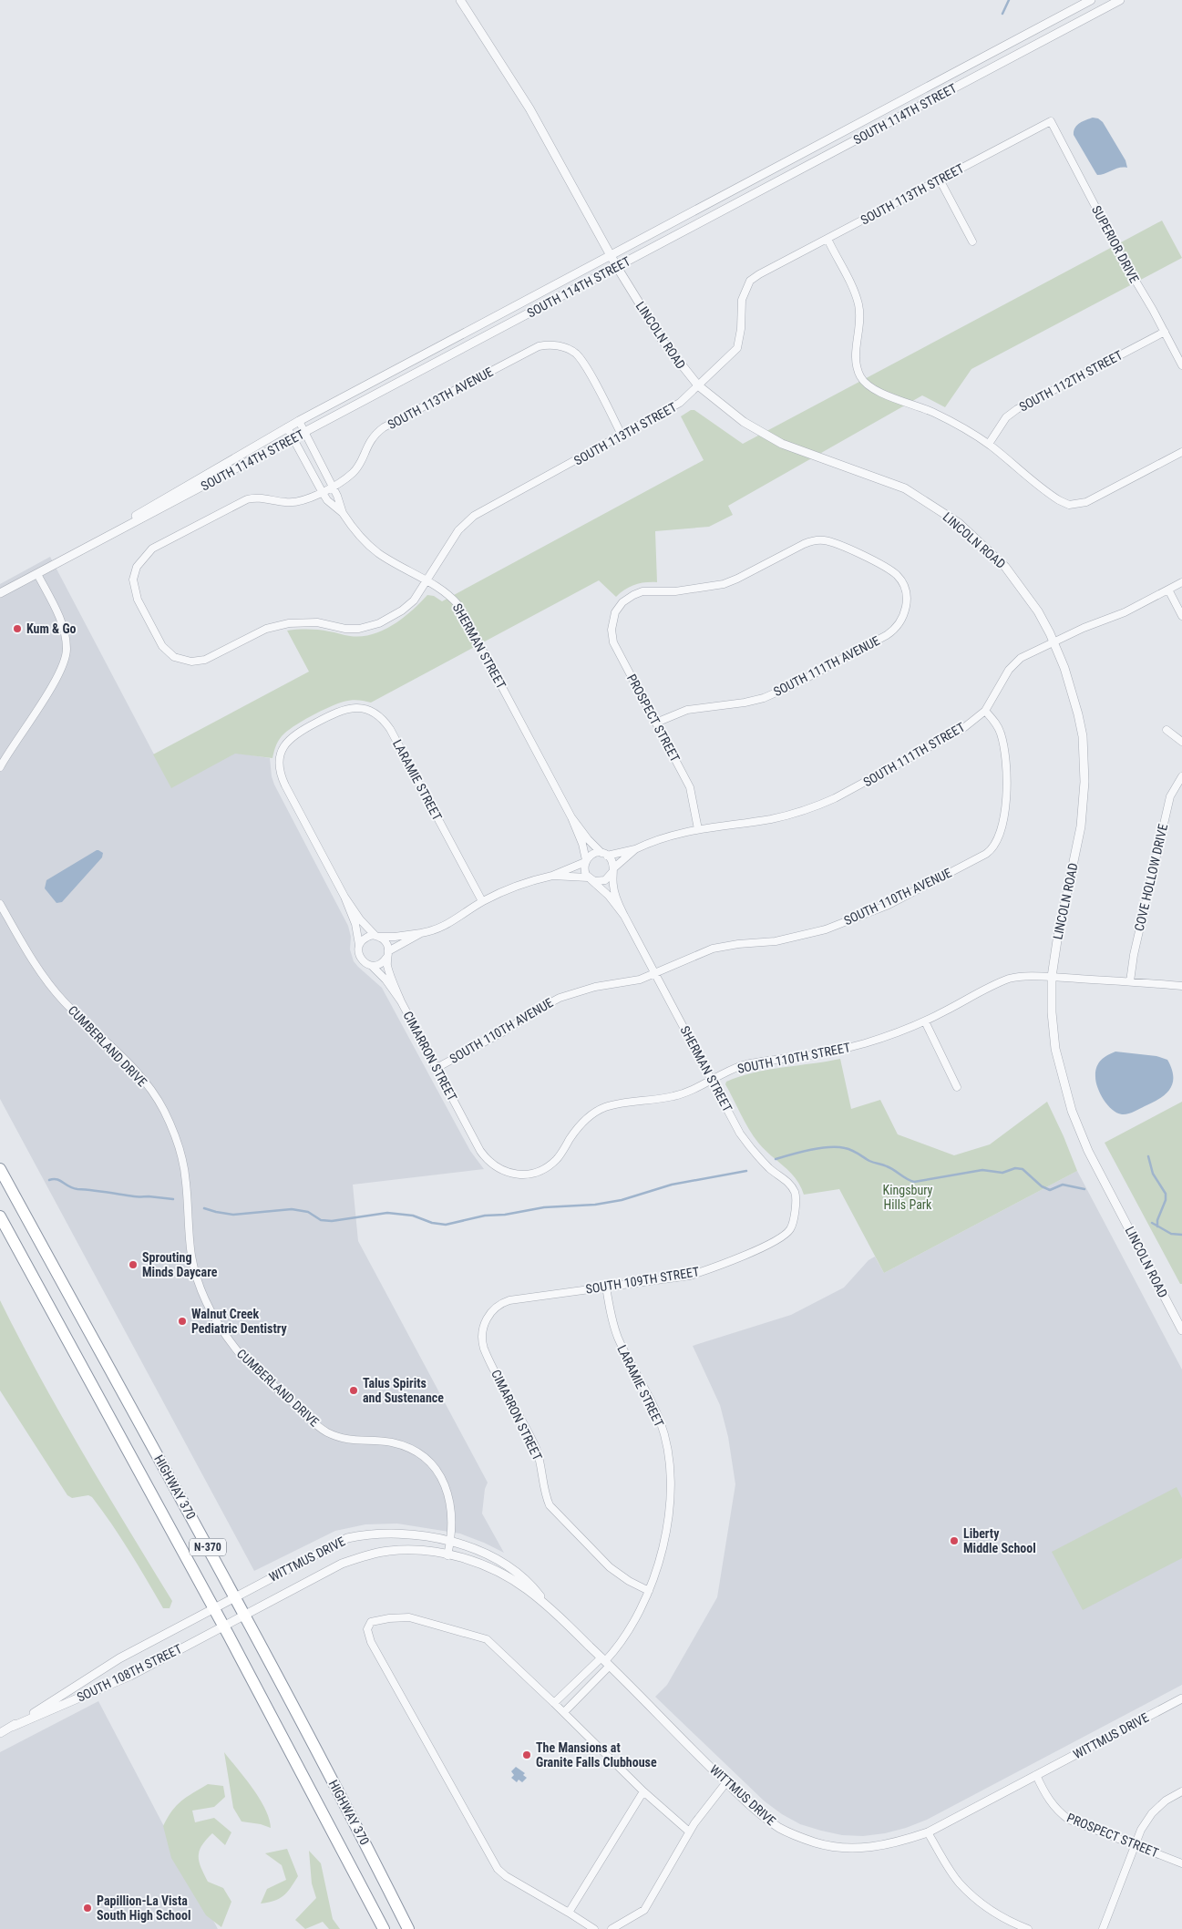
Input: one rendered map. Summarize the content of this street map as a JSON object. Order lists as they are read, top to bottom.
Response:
{
  "streets": {
    "highway": ["HIGHWAY 370", "N-370"],
    "street": [
      "SOUTH 114TH STREET",
      "SOUTH 113TH STREET",
      "SUPERIOR DRIVE",
      "LINCOLN ROAD",
      "SOUTH 112TH STREET",
      "SOUTH 113TH AVENUE",
      "SHERMAN STREET",
      "SOUTH 111TH AVENUE",
      "PROSPECT STREET",
      "SOUTH 111TH STREET",
      "LARAMIE STREET",
      "COVE HOLLOW DRIVE",
      "SOUTH 110TH AVENUE",
      "CUMBERLAND DRIVE",
      "CIMARRON STREET",
      "SOUTH 110TH STREET",
      "SOUTH 109TH STREET",
      "WITTMUS DRIVE",
      "SOUTH 108TH STREET"
    ]
  },
  "crossings": [
    ["SOUTH 114TH STREET", "LINCOLN ROAD"],
    ["SOUTH 114TH STREET", "SHERMAN STREET"],
    ["SOUTH 113TH STREET", "SUPERIOR DRIVE"],
    ["SOUTH 113TH STREET", "LINCOLN ROAD"],
    ["SOUTH 113TH STREET", "SOUTH 113TH AVENUE"],
    ["SOUTH 113TH STREET", "SHERMAN STREET"],
    ["SUPERIOR DRIVE", "SOUTH 112TH STREET"],
    ["LINCOLN ROAD", "SOUTH 111TH STREET"],
    ["LINCOLN ROAD", "SOUTH 110TH STREET"],
    ["SOUTH 113TH AVENUE", "SHERMAN STREET"],
    ["SHERMAN STREET", "SOUTH 111TH STREET"],
    ["SHERMAN STREET", "SOUTH 110TH AVENUE"],
    ["SHERMAN STREET", "SOUTH 110TH STREET"],
    ["SHERMAN STREET", "SOUTH 109TH STREET"],
    ["SOUTH 111TH AVENUE", "PROSPECT STREET"],
    ["PROSPECT STREET", "SOUTH 111TH STREET"],
    ["PROSPECT STREET", "WITTMUS DRIVE"],
    ["SOUTH 111TH STREET", "SOUTH 110TH AVENUE"],
    ["LARAMIE STREET", "CIMARRON STREET"],
    ["LARAMIE STREET", "SOUTH 109TH STREET"],
    ["LARAMIE STREET", "WITTMUS DRIVE"],
    ["COVE HOLLOW DRIVE", "SOUTH 110TH STREET"],
    ["SOUTH 110TH AVENUE", "CIMARRON STREET"],
    ["CUMBERLAND DRIVE", "WITTMUS DRIVE"],
    ["CIMARRON STREET", "SOUTH 110TH STREET"],
    ["CIMARRON STREET", "SOUTH 109TH STREET"],
    ["HIGHWAY 370", "WITTMUS DRIVE"],
    ["HIGHWAY 370", "SOUTH 108TH STREET"],
    ["WITTMUS DRIVE", "SOUTH 108TH STREET"]
  ],
  "parks": ["Kingsbury Hills Park"],
  "places": [
    "Kum & Go",
    "Sprouting Minds Daycare",
    "Walnut Creek Pediatric Dentistry",
    "Talus Spirits and Sustenance",
    "Liberty Middle School",
    "The Mansions at Granite Falls Clubhouse",
    "Papillion-La Vista South High School"
  ]
}
